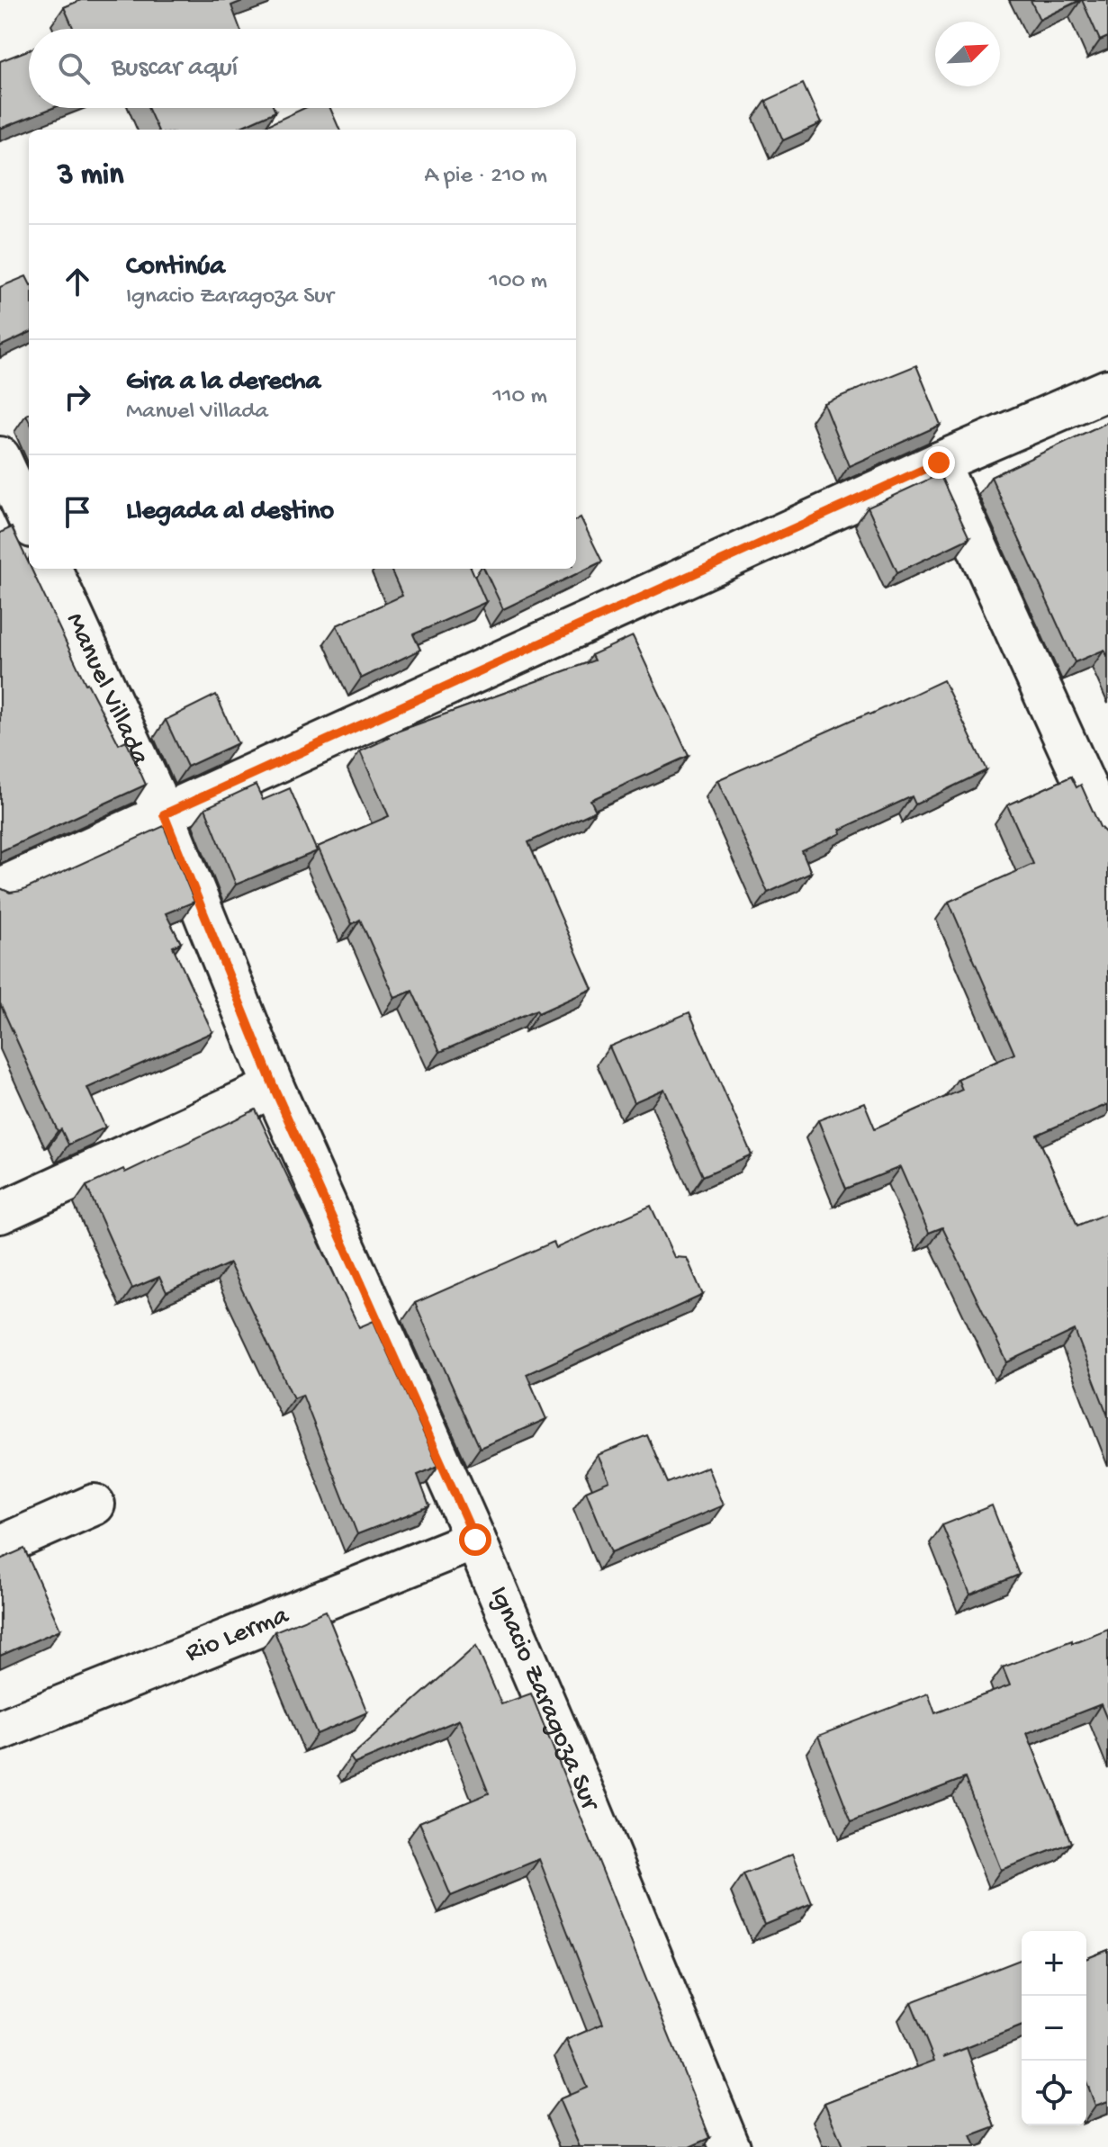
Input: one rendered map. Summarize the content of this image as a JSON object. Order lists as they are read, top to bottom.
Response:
{
  "streets": {
    "street": ["Manuel Villada", "Rio Lerma", "Ignacio Zaragoza Sur"]
  },
  "crossings": [
    ["Manuel Villada", "Ignacio Zaragoza Sur"],
    ["Rio Lerma", "Ignacio Zaragoza Sur"]
  ],
  "north": "top right",
  "page": {
    "search": "Buscar aquí",
    "heading": ["3 min", "A pie · 210 m"],
    "list": [
      ["Continúa", "Ignacio Zaragoza Sur", "100 m"],
      ["Gira a la derecha", "Manuel Villada", "110 m"],
      "Llegada al destino"
    ],
    "map_buttons": ["+", "−"]
  }
}
